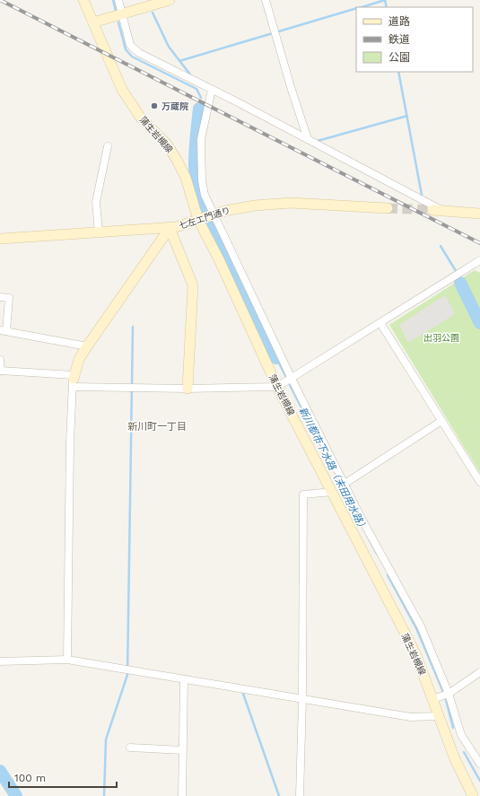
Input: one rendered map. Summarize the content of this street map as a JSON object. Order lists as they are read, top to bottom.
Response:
{
  "streets": {
    "main road": ["蒲生岩槻線", "七左エ門通り"]
  },
  "crossings": [
    ["蒲生岩槻線", "七左エ門通り"]
  ],
  "districts": ["新川町一丁目"],
  "water": ["新川都市下水路（末田用水路）"],
  "parks": ["出羽公園"],
  "places": ["万蔵院"],
  "legend": ["道路", "鉄道", "公園"],
  "scale_bar": "100 m"
}
